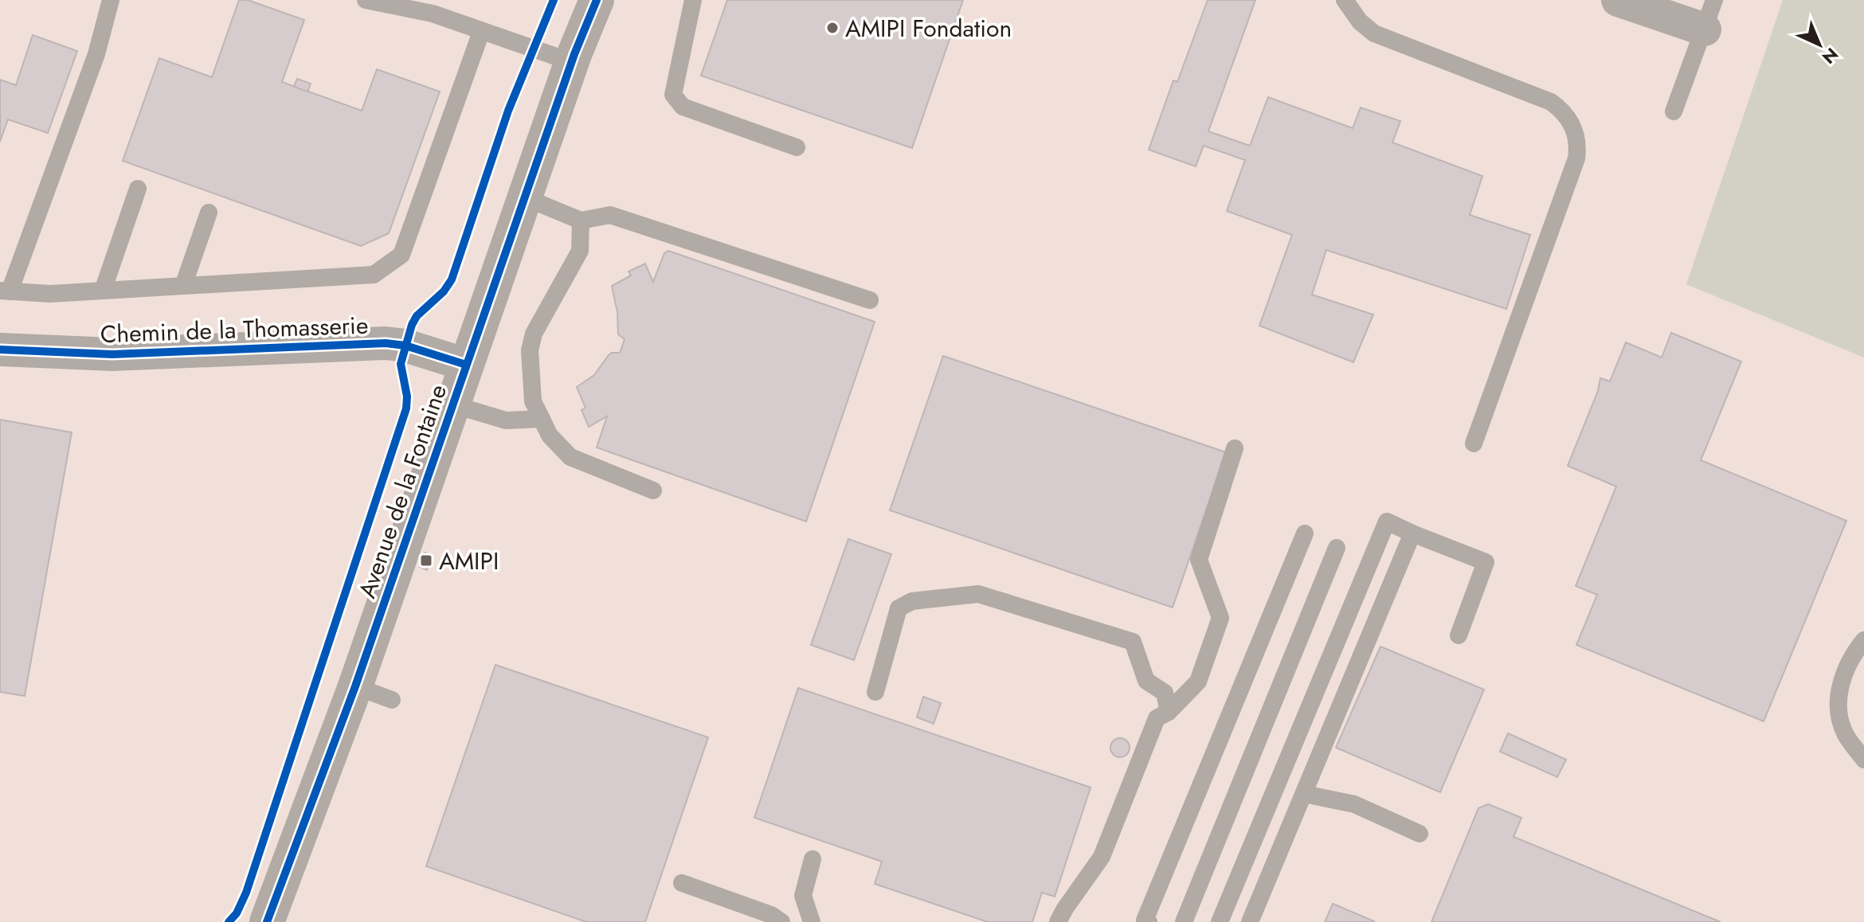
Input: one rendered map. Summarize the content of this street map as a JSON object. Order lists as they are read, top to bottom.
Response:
{
  "streets": {
    "street": ["Chemin de la Thomasserie", "Avenue de la Fontaine"]
  },
  "crossings": [
    ["Chemin de la Thomasserie", "Avenue de la Fontaine"]
  ],
  "places": {
    "other": ["AMIPI Fondation"],
    "transit": ["AMIPI"]
  },
  "north": "bottom right"
}
